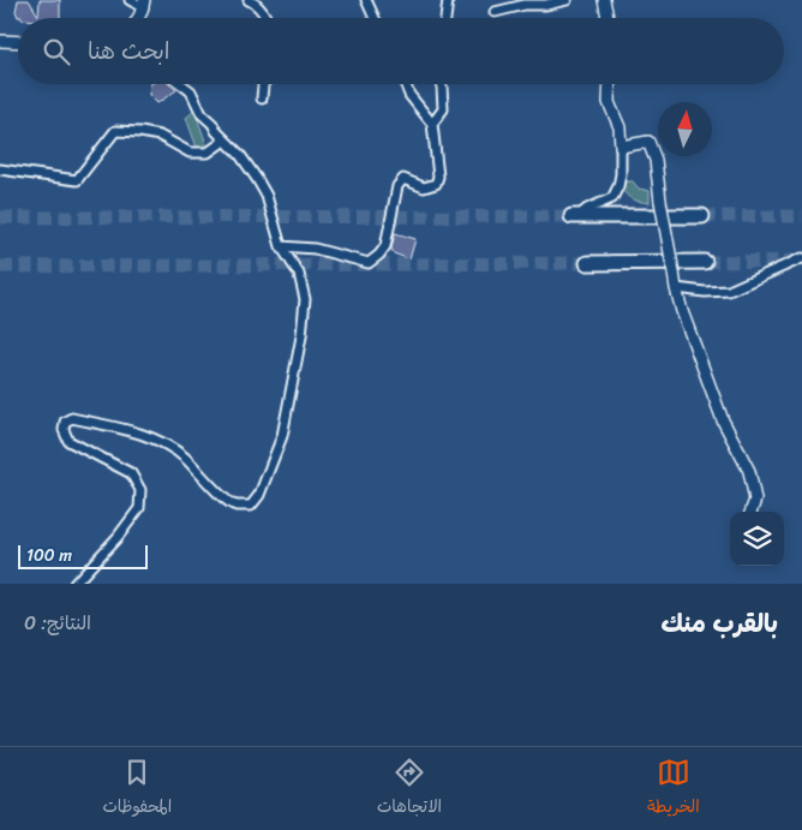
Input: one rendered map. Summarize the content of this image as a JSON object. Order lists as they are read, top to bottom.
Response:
{
  "scale_bar": "100 m",
  "north": "top",
  "page": {
    "search": "ابحث هنا",
    "scale": "100 m",
    "heading": ["بالقرب منك", "النتائج: 0"],
    "nav": ["الخريطة", "الاتجاهات", "المحفوظات"]
  }
}
